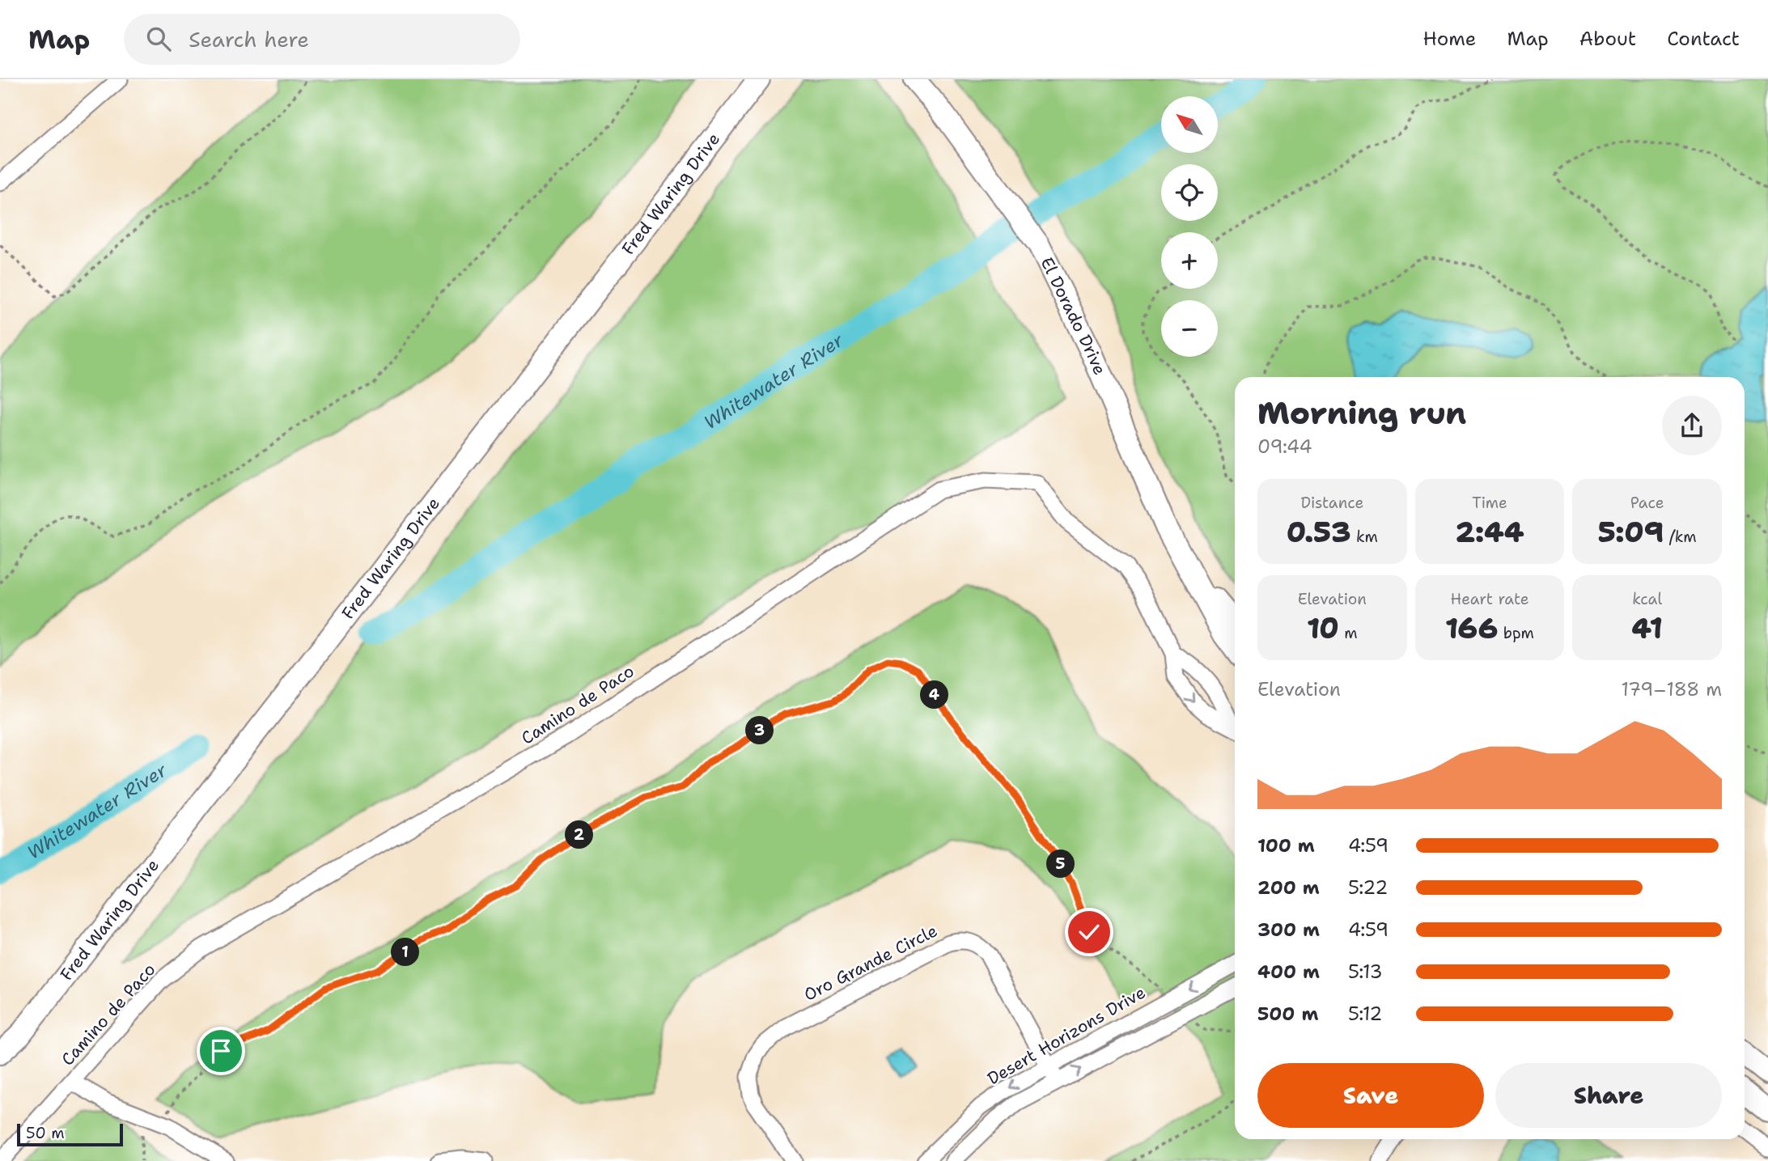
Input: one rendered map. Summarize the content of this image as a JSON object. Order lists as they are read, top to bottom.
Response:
{
  "streets": {
    "main road": ["Fred Waring Drive", "El Dorado Drive"],
    "street": ["Camino de Paco", "Oro Grande Circle", "Desert Horizons Drive"]
  },
  "crossings": [
    ["Oro Grande Circle", "Desert Horizons Drive"]
  ],
  "water": ["Whitewater River"],
  "scale_bar": "50 m",
  "north": "top left",
  "page": {
    "header": "Map",
    "search": "Search here",
    "nav": [
      "Home",
      "Map",
      "About",
      "Contact"
    ],
    "map_buttons": ["+", "−"],
    "heading": ["Morning run", "09:44"],
    "stats": [
      ["Distance", "0.53 km"],
      ["Time", "2:44"],
      ["Pace", "5:09 /km"],
      ["Elevation", "10 m"],
      ["Heart rate", "166 bpm"],
      ["kcal", "41"]
    ],
    "chart": ["Elevation", "179–188 m"],
    "pins": [
      "4",
      "3",
      "2",
      "5",
      "1"
    ],
    "list": [
      {
        "name": "100 m",
        "note": "4:59"
      },
      {
        "name": "200 m",
        "note": "5:22"
      },
      {
        "name": "300 m",
        "note": "4:59"
      },
      {
        "name": "400 m",
        "note": "5:13"
      },
      {
        "name": "500 m",
        "note": "5:12"
      }
    ],
    "buttons": ["Save", "Share"],
    "scale": "50 m"
  }
}
